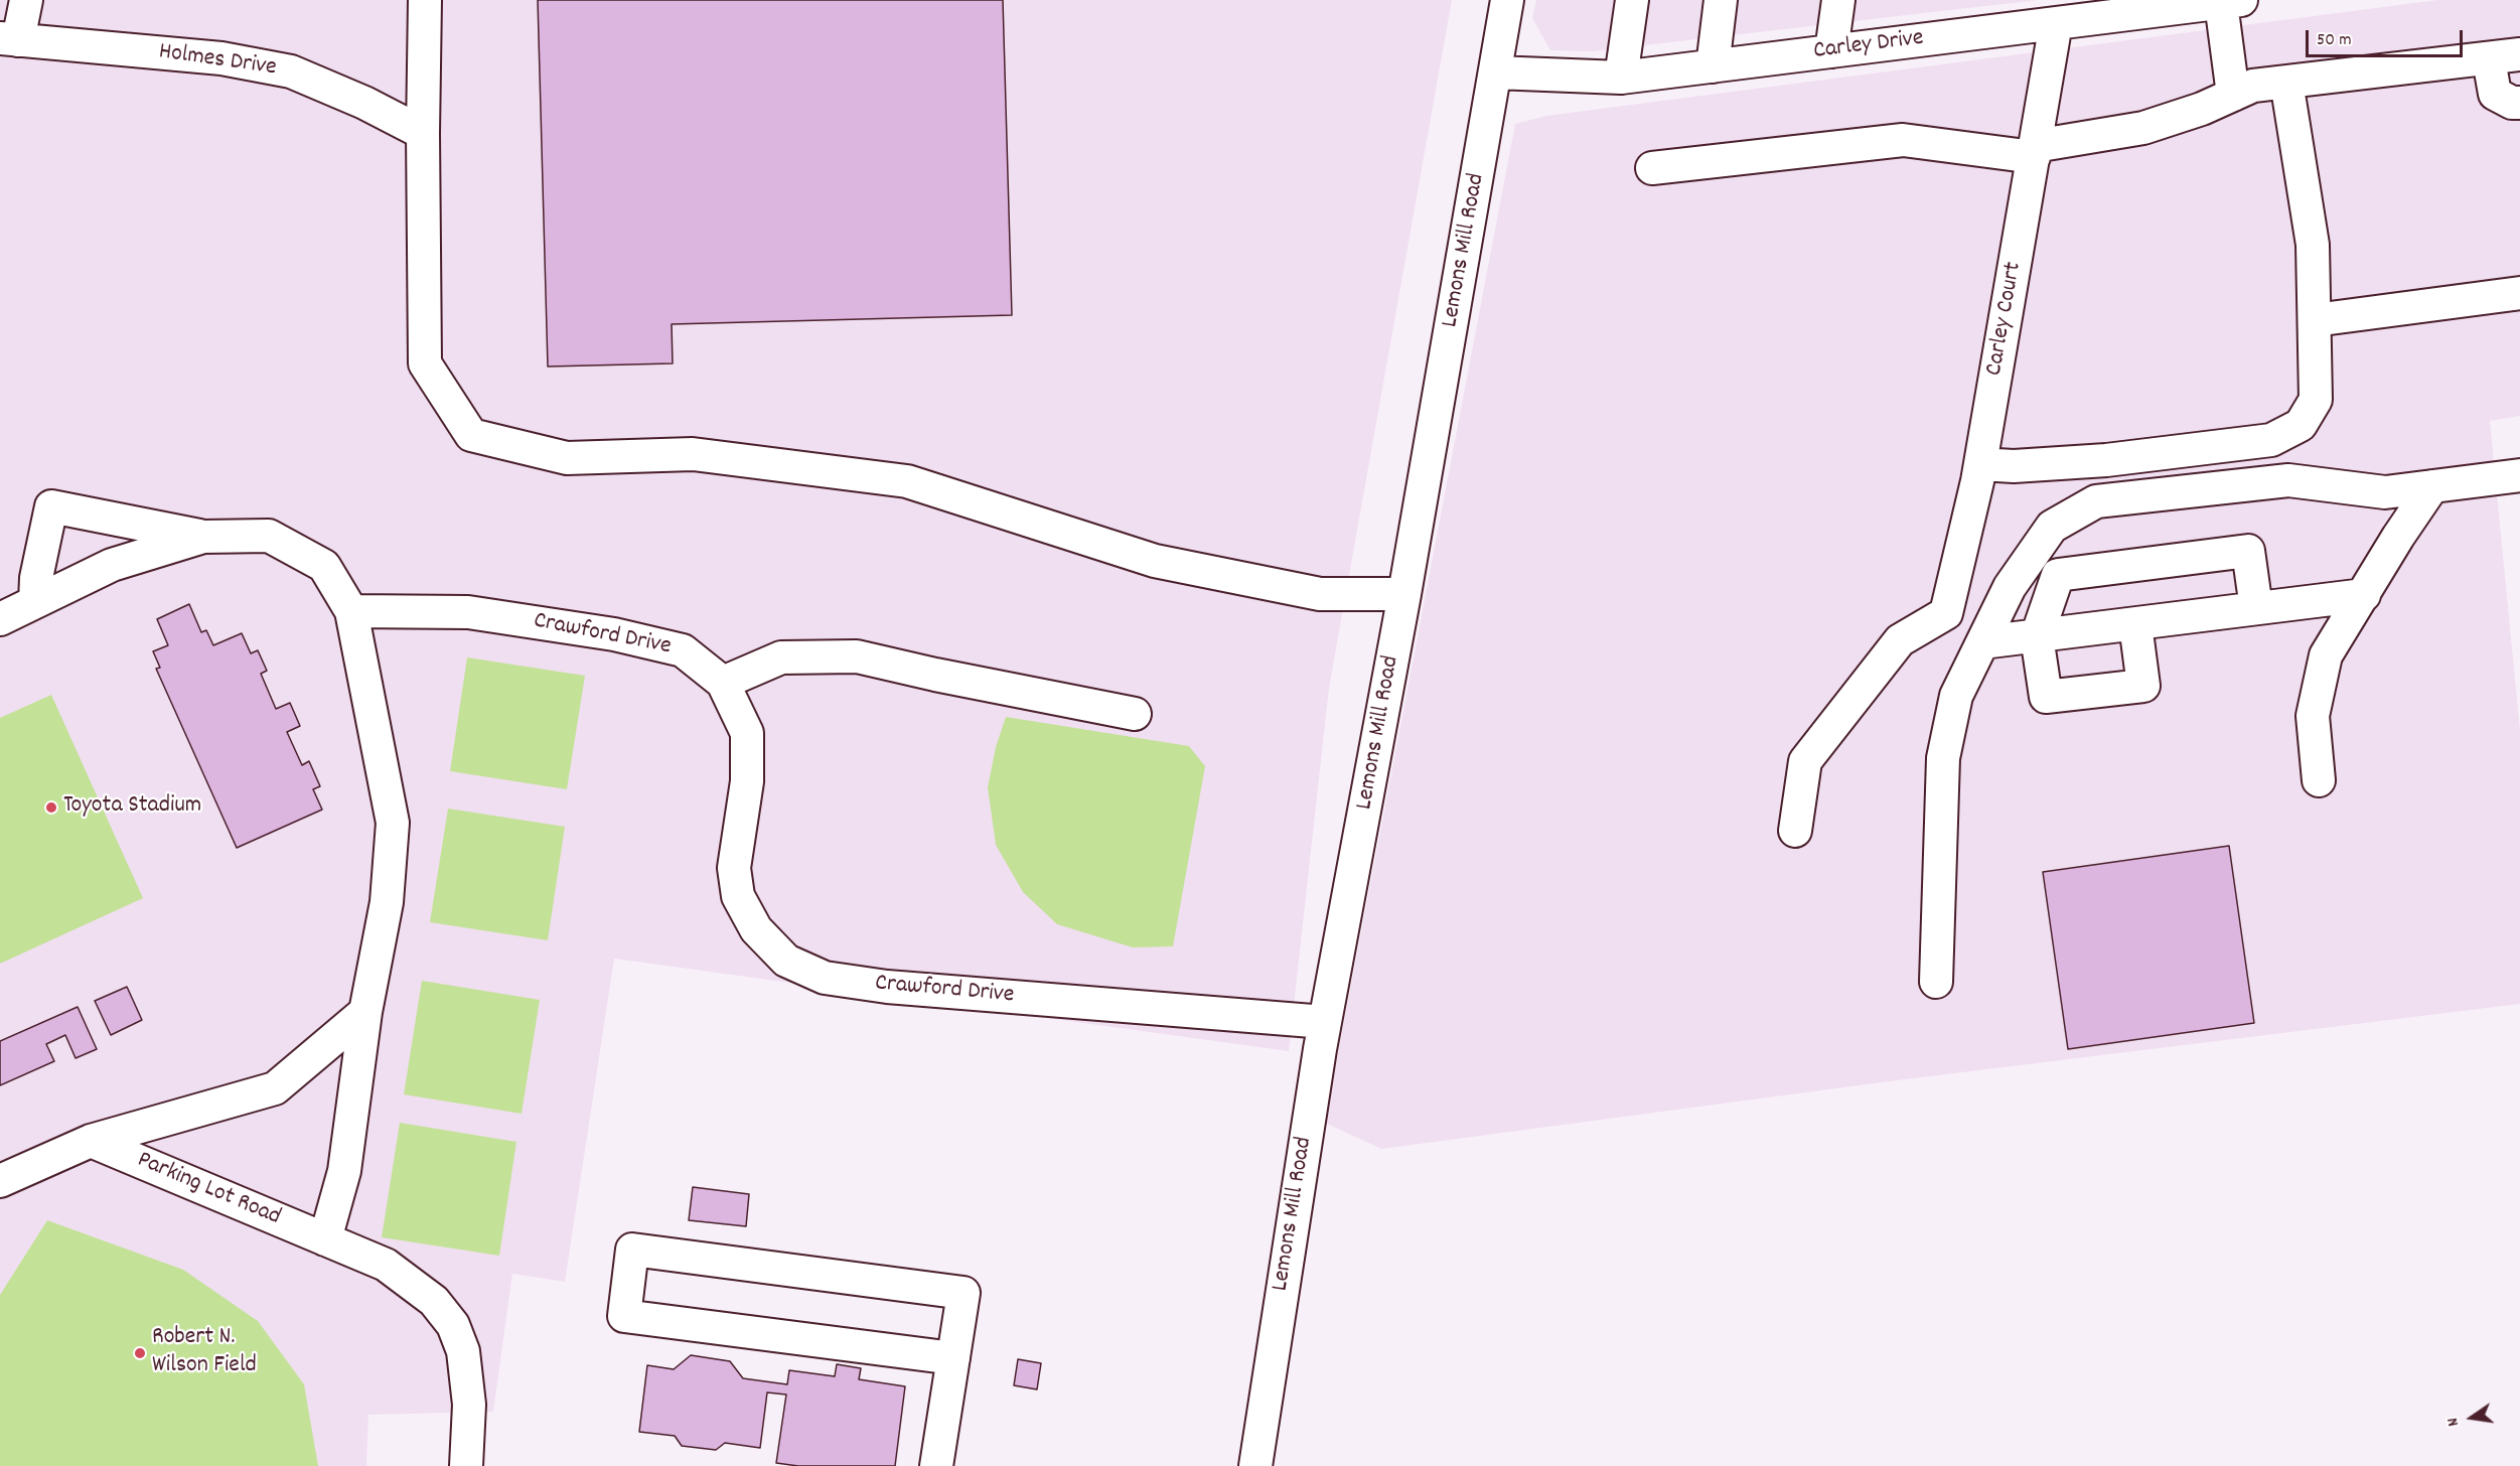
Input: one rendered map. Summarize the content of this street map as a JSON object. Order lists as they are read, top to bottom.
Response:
{
  "streets": {
    "street": [
      "Carley Drive",
      "Holmes Drive",
      "Lemons Mill Road",
      "Carley Court",
      "Crawford Drive",
      "Parking Lot Road"
    ]
  },
  "crossings": [
    ["Carley Drive", "Lemons Mill Road"],
    ["Carley Drive", "Carley Court"],
    ["Lemons Mill Road", "Crawford Drive"]
  ],
  "places": ["Toyota Stadium", "Robert N. Wilson Field"],
  "scale_bar": "50 m",
  "north": "left"
}
